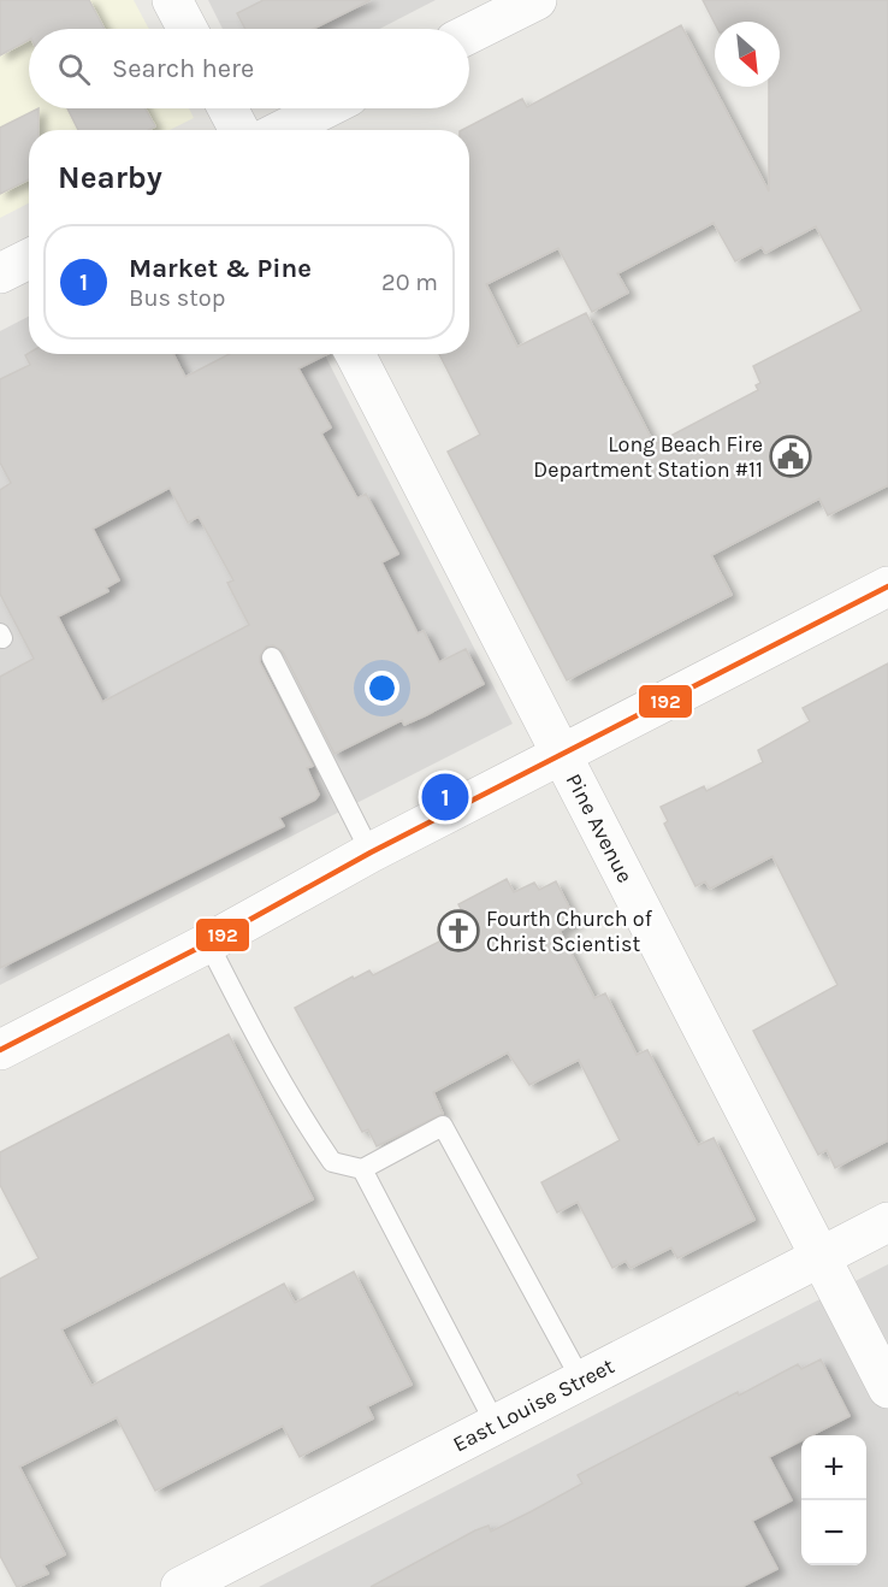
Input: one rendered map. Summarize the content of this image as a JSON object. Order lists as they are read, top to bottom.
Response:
{
  "streets": {
    "street": ["Pine Avenue", "East Louise Street"]
  },
  "crossings": [
    ["Pine Avenue", "East Louise Street"]
  ],
  "places": {
    "public building": ["Long Beach Fire Department Station #11"],
    "church": ["Fourth Church of Christ Scientist"]
  },
  "lines": ["transit line 192"],
  "north": "bottom right",
  "page": {
    "search": "Search here",
    "heading": "Nearby",
    "list": [
      {
        "mark": "1",
        "name": "Market & Pine",
        "note": "Bus stop",
        "value": "20 m"
      }
    ],
    "pins": "1",
    "map_buttons": ["+", "−"]
  }
}
